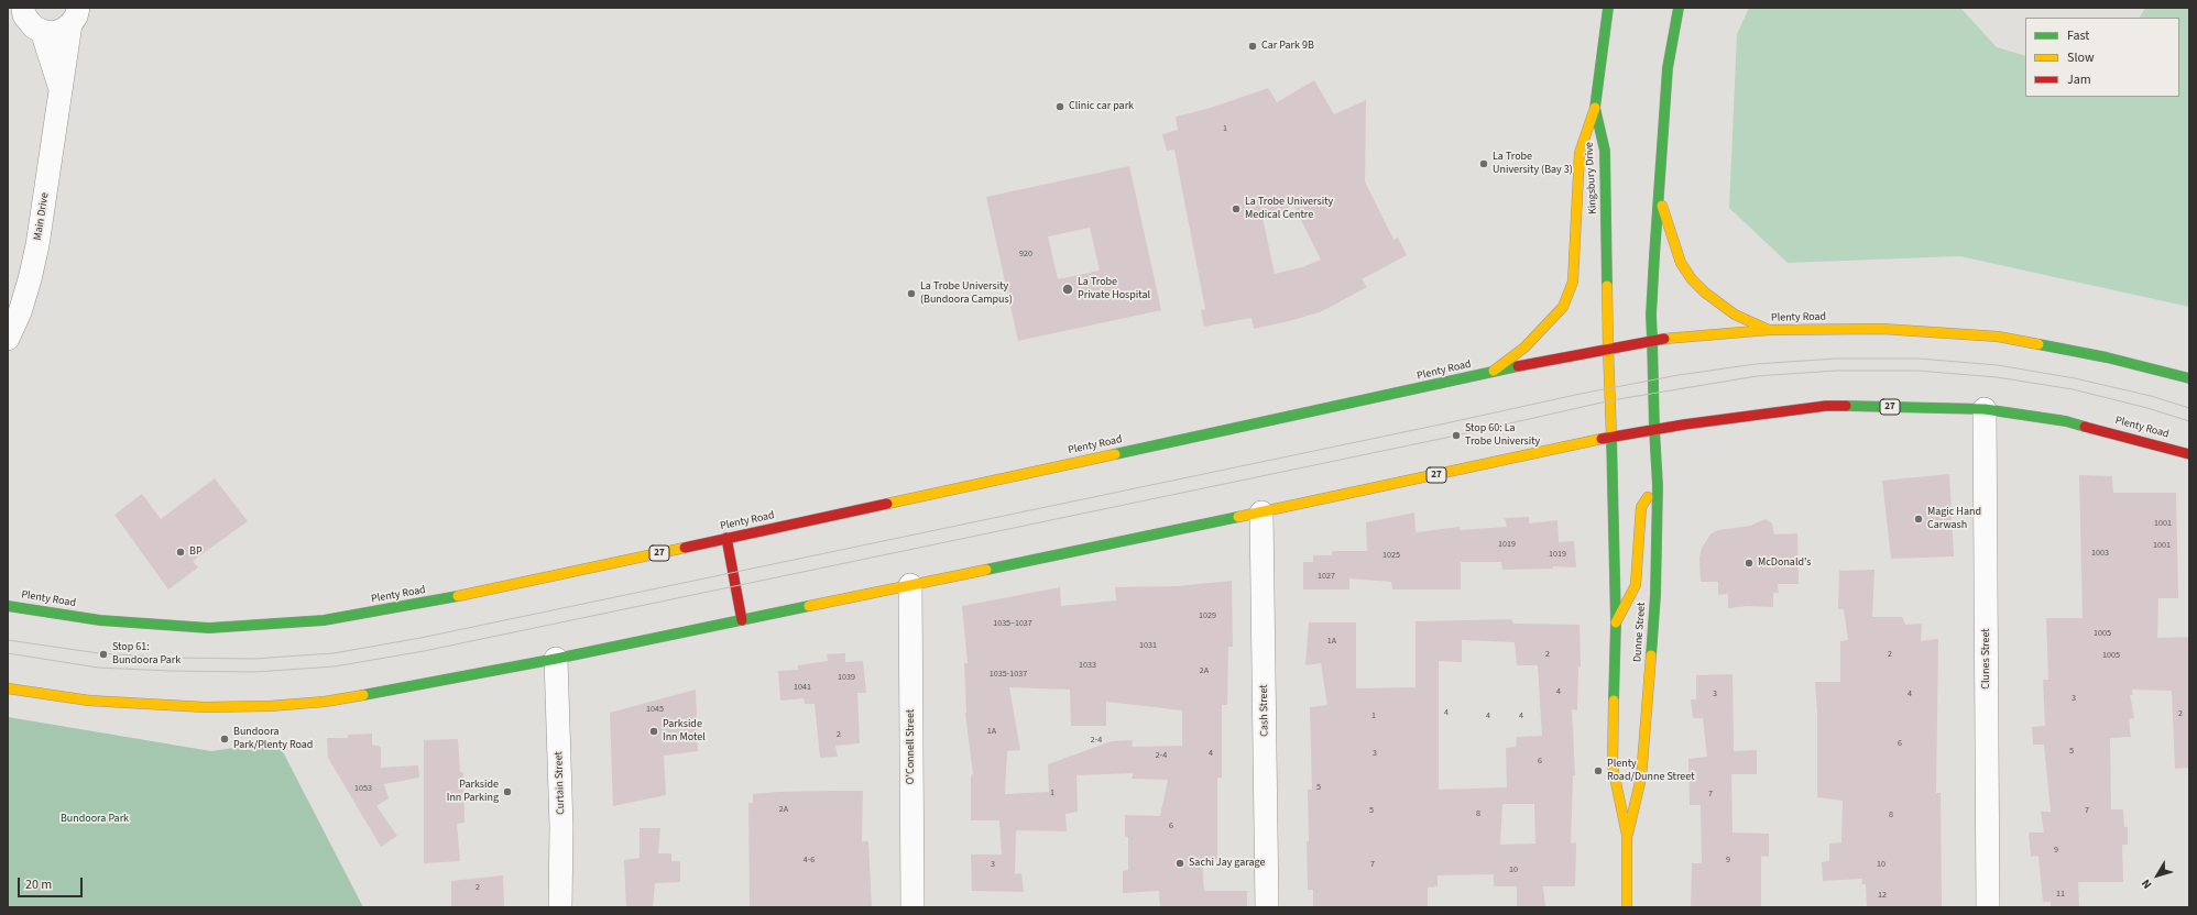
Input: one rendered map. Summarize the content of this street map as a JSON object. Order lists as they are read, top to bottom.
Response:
{
  "streets": {
    "main road": [
      "Kingsbury Drive",
      "Plenty Road",
      "27",
      "Dunne Street"
    ],
    "street": [
      "Main Drive",
      "Clunes Street",
      "Cash Street",
      "O'Connell Street",
      "Curtain Street"
    ]
  },
  "crossings": [
    ["Kingsbury Drive", "Plenty Road"],
    ["Kingsbury Drive", "Dunne Street"],
    ["Plenty Road", "Dunne Street"],
    ["Plenty Road", "Clunes Street"],
    ["Plenty Road", "Cash Street"],
    ["Plenty Road", "O'Connell Street"],
    ["Plenty Road", "Curtain Street"]
  ],
  "parks": ["Bundoora Park"],
  "places": [
    "Car Park 9B",
    "Clinic car park",
    "La Trobe University (Bay 3)",
    "La Trobe University Medical Centre",
    "La Trobe Private Hospital",
    "La Trobe University (Bundoora Campus)",
    "Stop 60: La Trobe University",
    "Magic Hand Carwash",
    "BP",
    "McDonald's",
    "Stop 61: Bundoora Park",
    "Parkside Inn Motel",
    "Bundoora Park/Plenty Road",
    "Plenty Road/Dunne Street",
    "Parkside Inn Parking",
    "Sachi Jay garage"
  ],
  "house_numbers": [
    "1",
    "920",
    "1001",
    "1019",
    "1001",
    "1003",
    "1019",
    "1025",
    "1027",
    "1029",
    "1035–1037",
    "1005",
    "1A",
    "1031",
    "2",
    "2",
    "1005",
    "1033",
    "2A",
    "1035-1037",
    "1039",
    "1041",
    "4",
    "3",
    "4",
    "3",
    "1045",
    "4",
    "2",
    "1",
    "4",
    "4",
    "1A",
    "2",
    "2-4",
    "6",
    "5",
    "4",
    "3",
    "2-4",
    "6",
    "5",
    "1053",
    "1",
    "7",
    "2A",
    "5",
    "7",
    "8",
    "8",
    "6",
    "9",
    "4-6",
    "9",
    "3",
    "7",
    "10",
    "10",
    "2",
    "11",
    "12"
  ],
  "legend": ["Fast", "Slow", "Jam"],
  "scale_bar": "20 m",
  "north": "bottom left"
}
